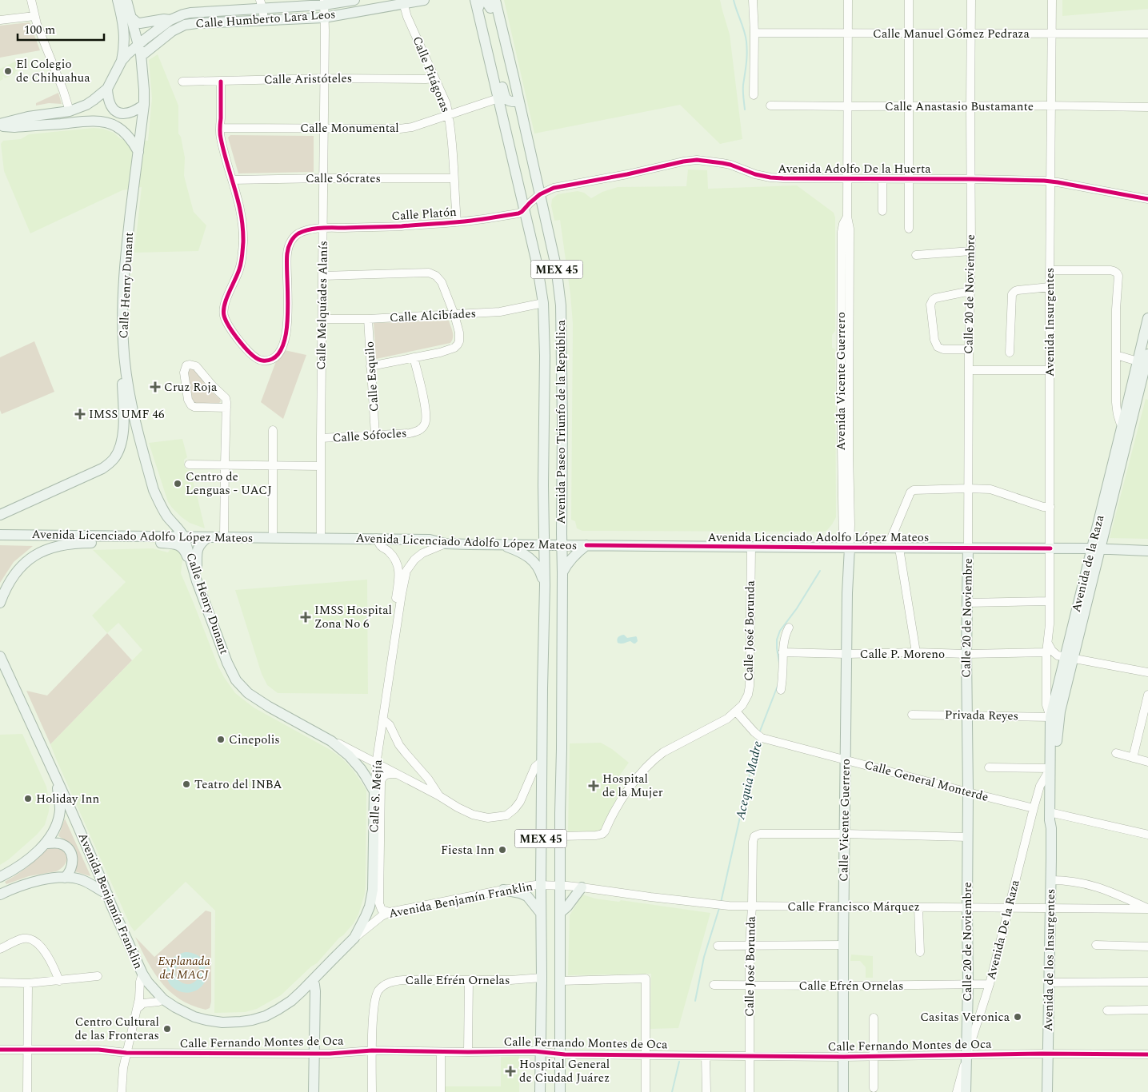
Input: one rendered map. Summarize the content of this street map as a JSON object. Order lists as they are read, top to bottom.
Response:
{
  "streets": {
    "main road": [
      "Calle Humberto Lara Leos",
      "MEX 45",
      "Calle Henry Dunant",
      "Calle 20 de Noviembre",
      "Avenida Paseo Triunfo de la República",
      "Avenida Licenciado Adolfo López Mateos",
      "Avenida de la Raza",
      "Calle S. Mejía",
      "Calle Vicente Guerrero",
      "Avenida Benjamín Franklin",
      "Avenida de los Insurgentes"
    ],
    "street": [
      "Calle Manuel Gómez Pedraza",
      "Calle Pitágoras",
      "Calle Aristóteles",
      "Calle Anastasio Bustamante",
      "Calle Monumental",
      "Avenida Adolfo De la Huerta",
      "Calle Sócrates",
      "Calle Platón",
      "Calle Melquíades Alanís",
      "Calle Alcibíades",
      "Avenida Insurgentes",
      "Calle Esquilo",
      "Avenida Vicente Guerrero",
      "Calle Sófocles",
      "Calle José Borunda",
      "Calle P. Moreno",
      "Privada Reyes",
      "Calle General Monterde",
      "Calle Francisco Márquez",
      "Avenida De la Raza",
      "Calle Efrén Ornelas",
      "Calle Fernando Montes de Oca"
    ]
  },
  "crossings": [
    ["Calle Humberto Lara Leos", "Calle Pitágoras"],
    ["Calle Humberto Lara Leos", "Calle Henry Dunant"],
    ["Calle Humberto Lara Leos", "Calle Melquíades Alanís"],
    ["Calle Manuel Gómez Pedraza", "Calle 20 de Noviembre"],
    ["Calle Manuel Gómez Pedraza", "Avenida Insurgentes"],
    ["Calle Manuel Gómez Pedraza", "Avenida Vicente Guerrero"],
    ["Calle Pitágoras", "Calle Aristóteles"],
    ["Calle Pitágoras", "Calle Monumental"],
    ["Calle Pitágoras", "Calle Sócrates"],
    ["Calle Pitágoras", "Calle Platón"],
    ["Calle Aristóteles", "Calle Melquíades Alanís"],
    ["Calle Anastasio Bustamante", "Calle 20 de Noviembre"],
    ["Calle Anastasio Bustamante", "Avenida Insurgentes"],
    ["Calle Anastasio Bustamante", "Avenida Vicente Guerrero"],
    ["Calle Monumental", "MEX 45"],
    ["Calle Monumental", "Calle Melquíades Alanís"],
    ["Avenida Adolfo De la Huerta", "Calle Platón"],
    ["Avenida Adolfo De la Huerta", "MEX 45"],
    ["Avenida Adolfo De la Huerta", "Calle 20 de Noviembre"],
    ["Avenida Adolfo De la Huerta", "Avenida Insurgentes"],
    ["Avenida Adolfo De la Huerta", "Avenida Vicente Guerrero"],
    ["Avenida Adolfo De la Huerta", "Avenida Paseo Triunfo de la República"],
    ["Calle Sócrates", "Calle Platón"],
    ["Calle Sócrates", "Calle Melquíades Alanís"],
    ["Calle Platón", "MEX 45"],
    ["Calle Platón", "Calle Melquíades Alanís"],
    ["MEX 45", "Calle Alcibíades"],
    ["MEX 45", "Avenida Paseo Triunfo de la República"],
    ["Calle Henry Dunant", "Avenida Paseo Triunfo de la República"],
    ["Calle Henry Dunant", "Avenida Licenciado Adolfo López Mateos"],
    ["Calle Henry Dunant", "Calle S. Mejía"],
    ["Calle 20 de Noviembre", "Avenida Licenciado Adolfo López Mateos"],
    ["Calle 20 de Noviembre", "Calle P. Moreno"],
    ["Calle 20 de Noviembre", "Privada Reyes"],
    ["Calle 20 de Noviembre", "Calle General Monterde"],
    ["Calle 20 de Noviembre", "Calle Francisco Márquez"],
    ["Calle 20 de Noviembre", "Avenida De la Raza"],
    ["Calle 20 de Noviembre", "Calle Efrén Ornelas"],
    ["Calle 20 de Noviembre", "Calle Fernando Montes de Oca"],
    ["Calle Melquíades Alanís", "Calle Alcibíades"],
    ["Calle Melquíades Alanís", "Calle Sófocles"],
    ["Calle Melquíades Alanís", "Avenida Licenciado Adolfo López Mateos"],
    ["Calle Alcibíades", "Calle Esquilo"],
    ["Calle Alcibíades", "Avenida Paseo Triunfo de la República"],
    ["Avenida Insurgentes", "Avenida Licenciado Adolfo López Mateos"],
    ["Avenida Insurgentes", "Avenida de la Raza"],
    ["Avenida Insurgentes", "Calle P. Moreno"],
    ["Avenida Insurgentes", "Privada Reyes"],
    ["Calle Esquilo", "Calle Sófocles"],
    ["Avenida Vicente Guerrero", "Avenida Licenciado Adolfo López Mateos"],
    ["Avenida Vicente Guerrero", "Calle Vicente Guerrero"],
    ["Avenida Paseo Triunfo de la República", "Avenida Licenciado Adolfo López Mateos"],
    ["Avenida Paseo Triunfo de la República", "Calle José Borunda"],
    ["Avenida Paseo Triunfo de la República", "Avenida Benjamín Franklin"],
    ["Avenida Paseo Triunfo de la República", "Calle Francisco Márquez"],
    ["Avenida Paseo Triunfo de la República", "Calle Efrén Ornelas"],
    ["Avenida Paseo Triunfo de la República", "Calle Fernando Montes de Oca"],
    ["Avenida Licenciado Adolfo López Mateos", "Avenida de la Raza"],
    ["Avenida Licenciado Adolfo López Mateos", "Calle José Borunda"],
    ["Avenida Licenciado Adolfo López Mateos", "Calle S. Mejía"],
    ["Avenida Licenciado Adolfo López Mateos", "Calle Vicente Guerrero"],
    ["Avenida de la Raza", "Privada Reyes"],
    ["Avenida de la Raza", "Avenida De la Raza"],
    ["Avenida de la Raza", "Avenida de los Insurgentes"],
    ["Calle José Borunda", "Calle General Monterde"],
    ["Calle José Borunda", "Calle Vicente Guerrero"],
    ["Calle José Borunda", "Calle Francisco Márquez"],
    ["Calle José Borunda", "Calle Efrén Ornelas"],
    ["Calle José Borunda", "Calle Fernando Montes de Oca"],
    ["Calle P. Moreno", "Calle Vicente Guerrero"],
    ["Calle General Monterde", "Calle Vicente Guerrero"],
    ["Calle General Monterde", "Avenida De la Raza"],
    ["Calle S. Mejía", "Avenida Benjamín Franklin"],
    ["Calle Vicente Guerrero", "Calle Francisco Márquez"],
    ["Calle Vicente Guerrero", "Calle Efrén Ornelas"],
    ["Calle Vicente Guerrero", "Calle Fernando Montes de Oca"],
    ["Avenida Benjamín Franklin", "Calle Francisco Márquez"],
    ["Calle Francisco Márquez", "Avenida De la Raza"],
    ["Calle Francisco Márquez", "Avenida de los Insurgentes"],
    ["Avenida De la Raza", "Calle Efrén Ornelas"],
    ["Avenida De la Raza", "Calle Fernando Montes de Oca"],
    ["Avenida de los Insurgentes", "Calle Fernando Montes de Oca"],
    ["Calle Efrén Ornelas", "Calle Fernando Montes de Oca"]
  ],
  "water": ["Acequia Madre"],
  "parks": ["Explanada del MACJ"],
  "places": {
    "other": [
      "El Colegio de Chihuahua",
      "Centro de Lenguas - UACJ",
      "Cinepolis",
      "Teatro del INBA",
      "Holiday Inn",
      "Fiesta Inn",
      "Casitas Veronica",
      "Centro Cultural de las Fronteras"
    ],
    "health": [
      "Cruz Roja",
      "IMSS UMF 46",
      "IMSS Hospital Zona No 6",
      "Hospital de la Mujer",
      "Hospital General de Ciudad Juárez"
    ]
  },
  "scale_bar": "100 m"
}
